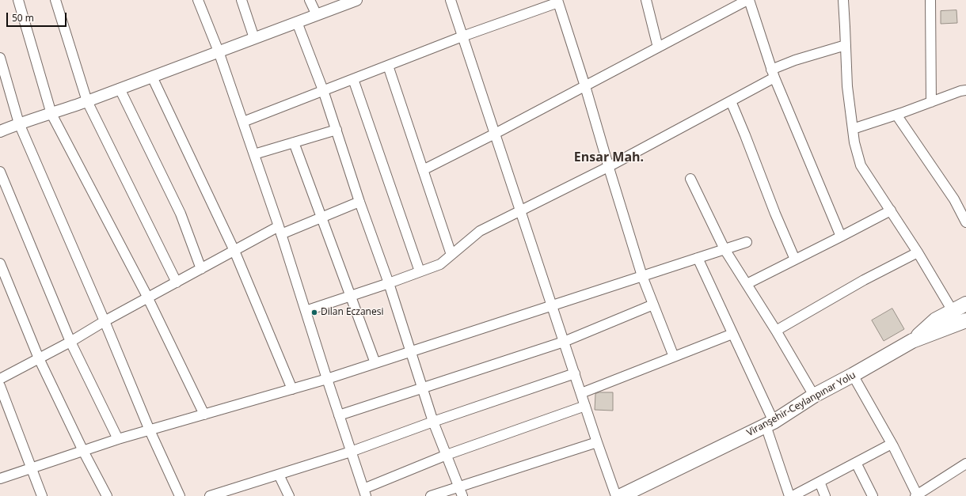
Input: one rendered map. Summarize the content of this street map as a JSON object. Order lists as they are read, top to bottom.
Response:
{
  "streets": {
    "main road": ["Viranşehir-Ceylanpınar Yolu"]
  },
  "districts": ["Ensar Mah."],
  "places": ["Dilan Eczanesi"],
  "scale_bar": "50 m"
}
